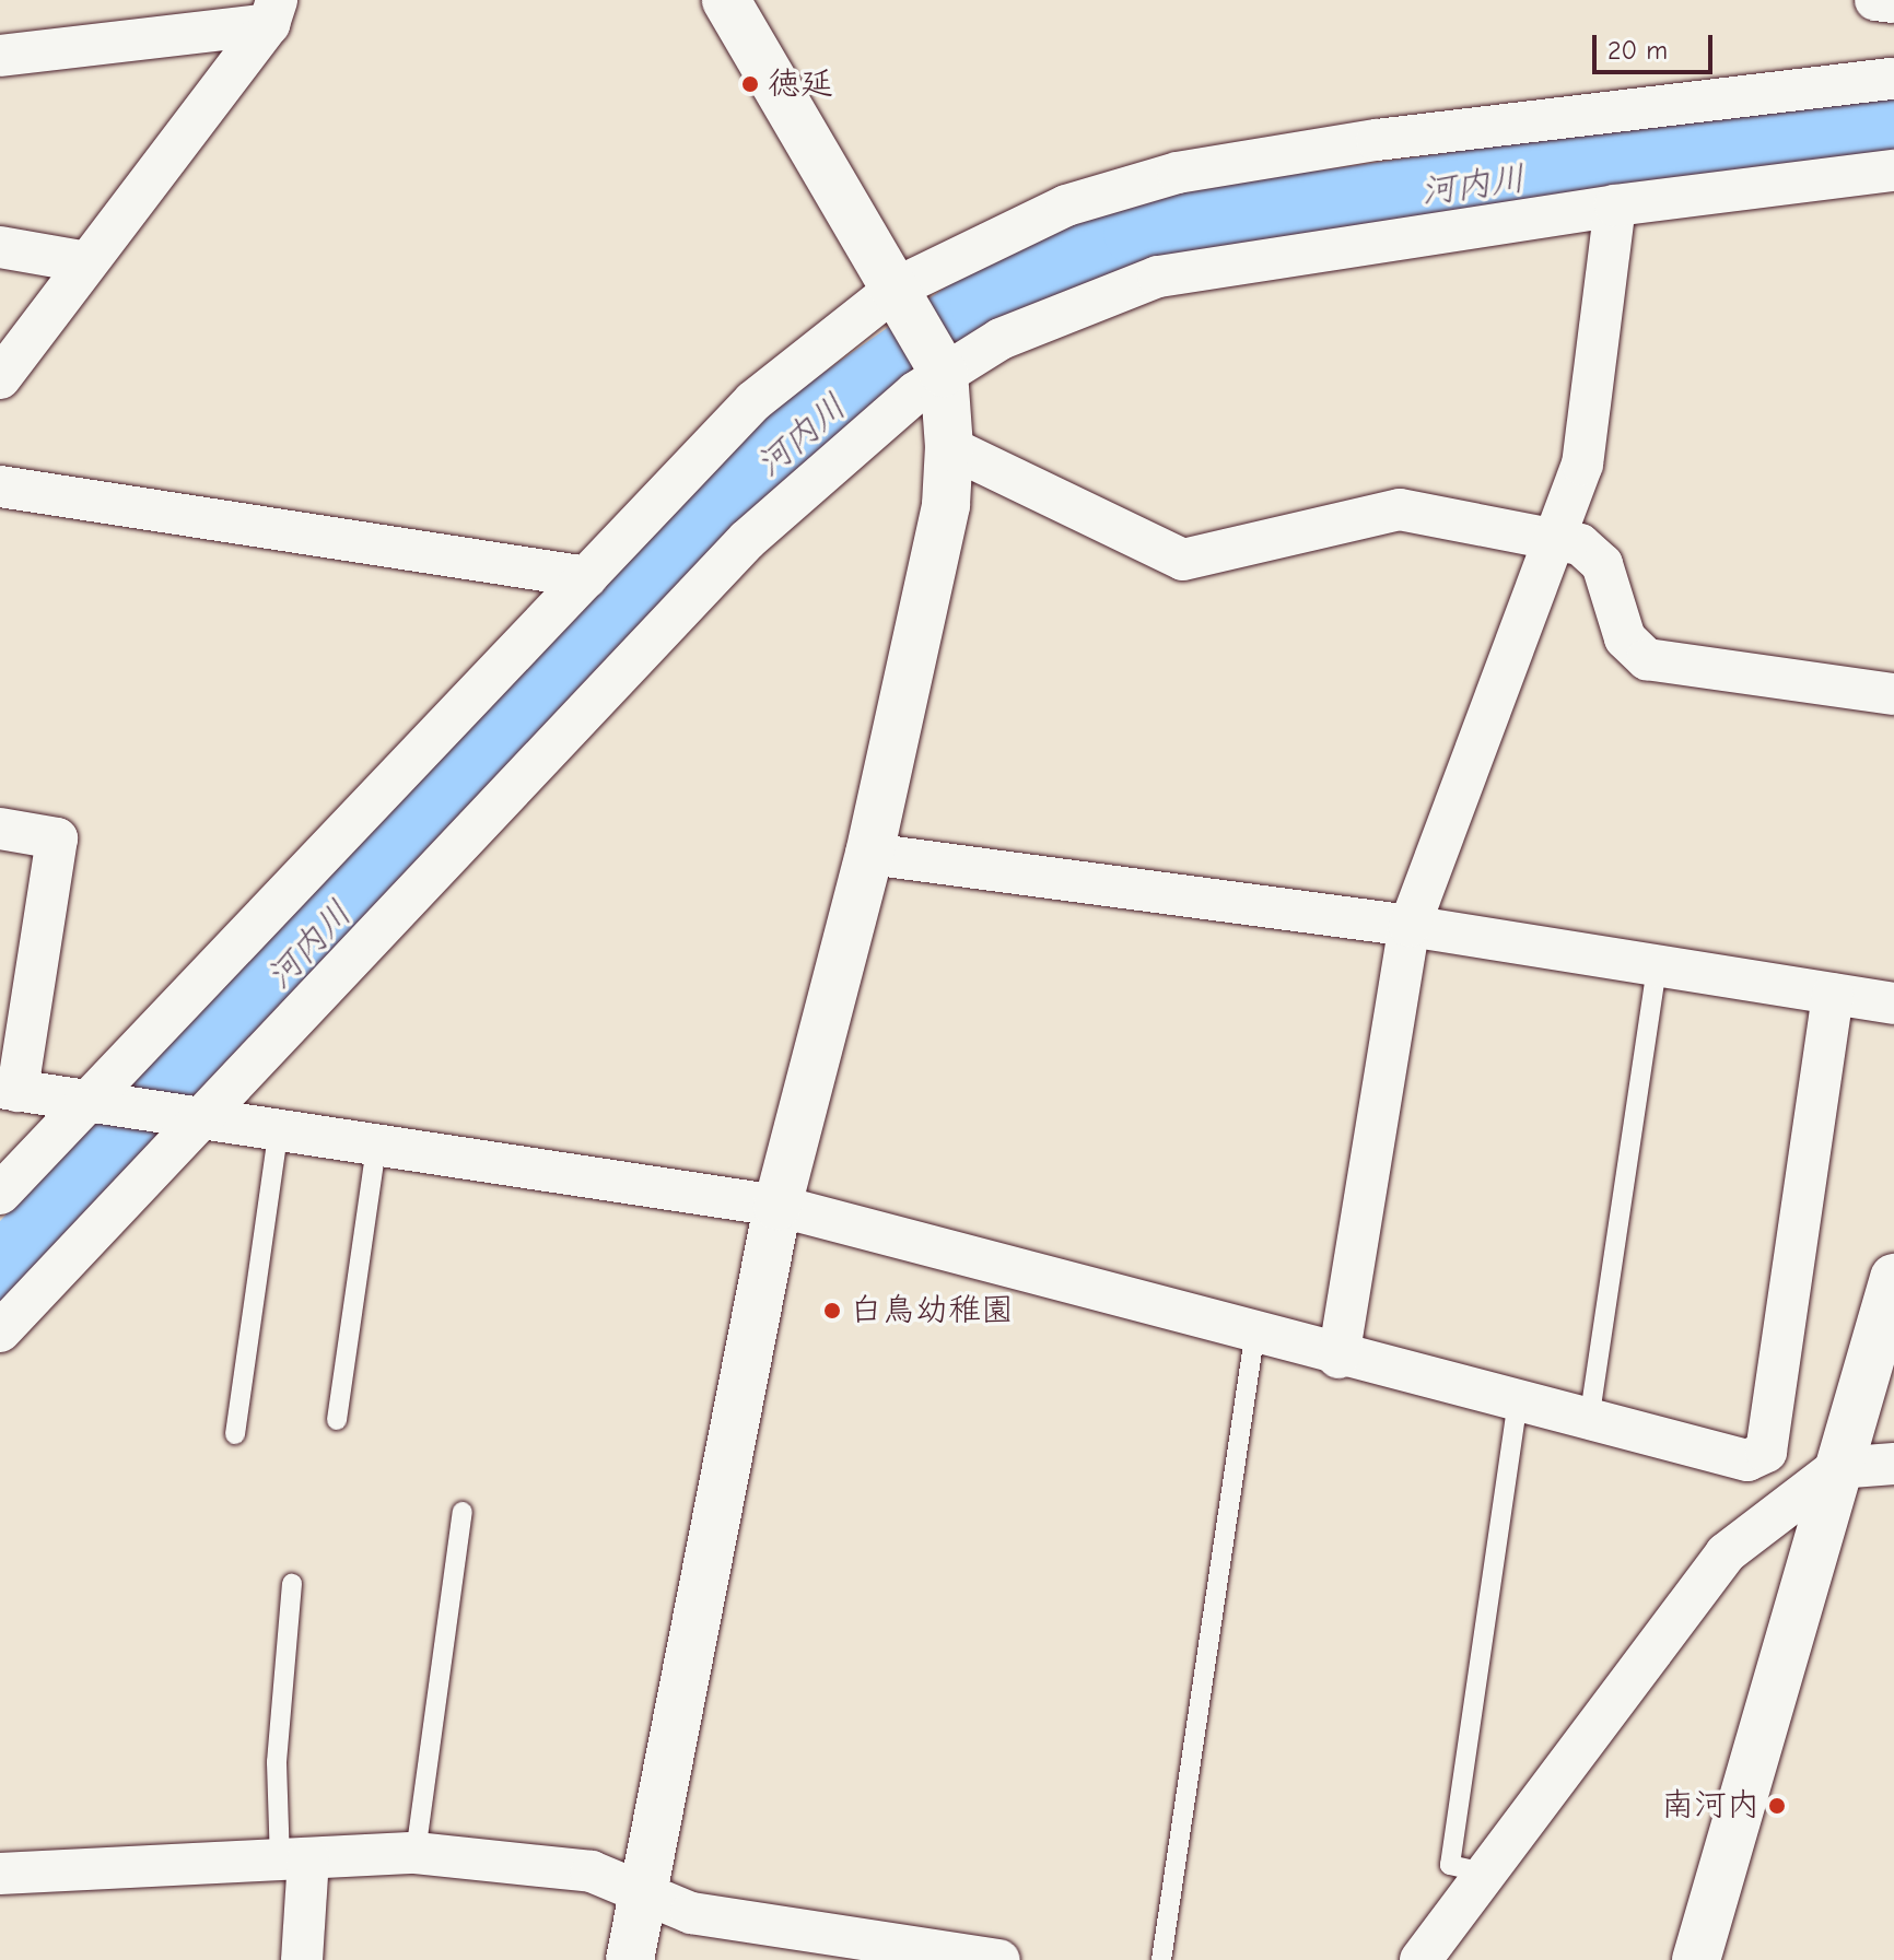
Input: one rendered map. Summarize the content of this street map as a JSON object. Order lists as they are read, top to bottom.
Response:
{
  "water": ["河内川"],
  "places": ["徳延", "白鳥幼稚園", "南河内"],
  "scale_bar": "20 m"
}
